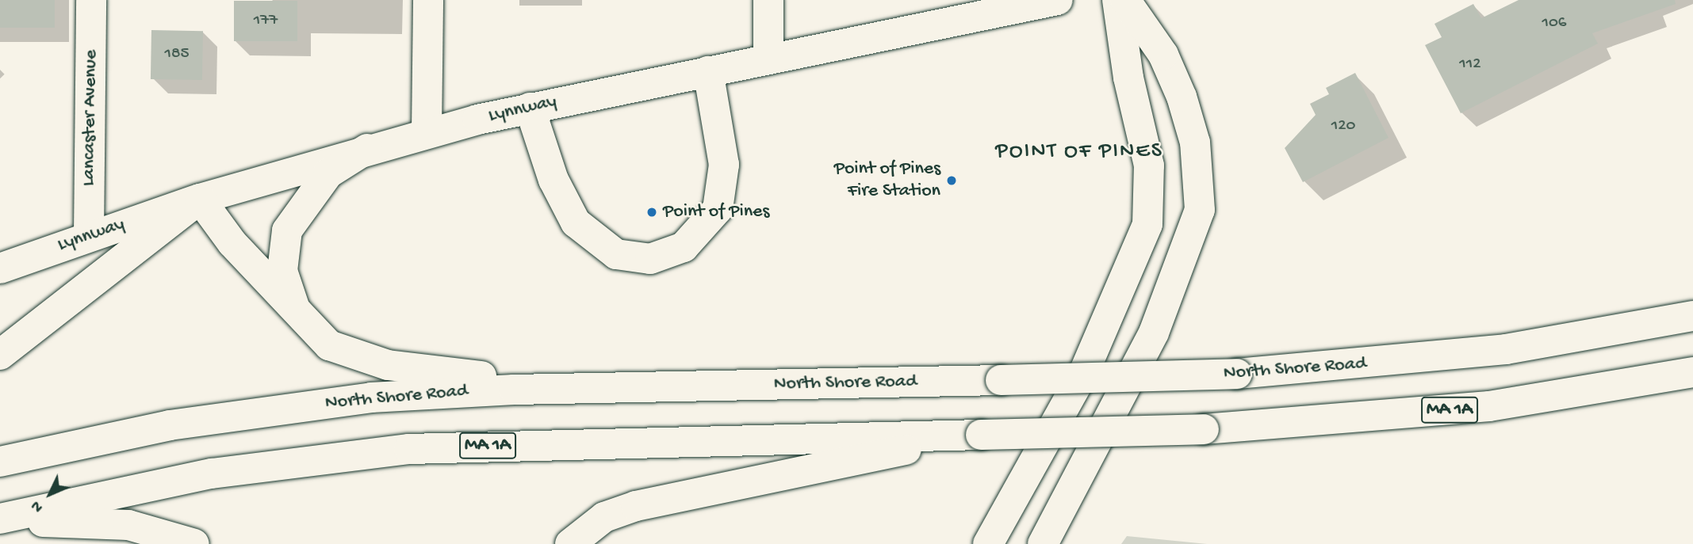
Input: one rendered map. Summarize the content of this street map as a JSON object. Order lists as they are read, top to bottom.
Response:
{
  "streets": {
    "main road": [
      "Lynnway",
      "Lancaster Avenue",
      "North Shore Road",
      "MA 1A"
    ]
  },
  "crossings": [
    ["Lynnway", "Lancaster Avenue"]
  ],
  "districts": ["POINT OF PINES"],
  "places": ["Point of Pines Fire Station", "Point of Pines"],
  "house_numbers": [
    "177",
    "106",
    "185",
    "112",
    "120"
  ],
  "north": "bottom left"
}
